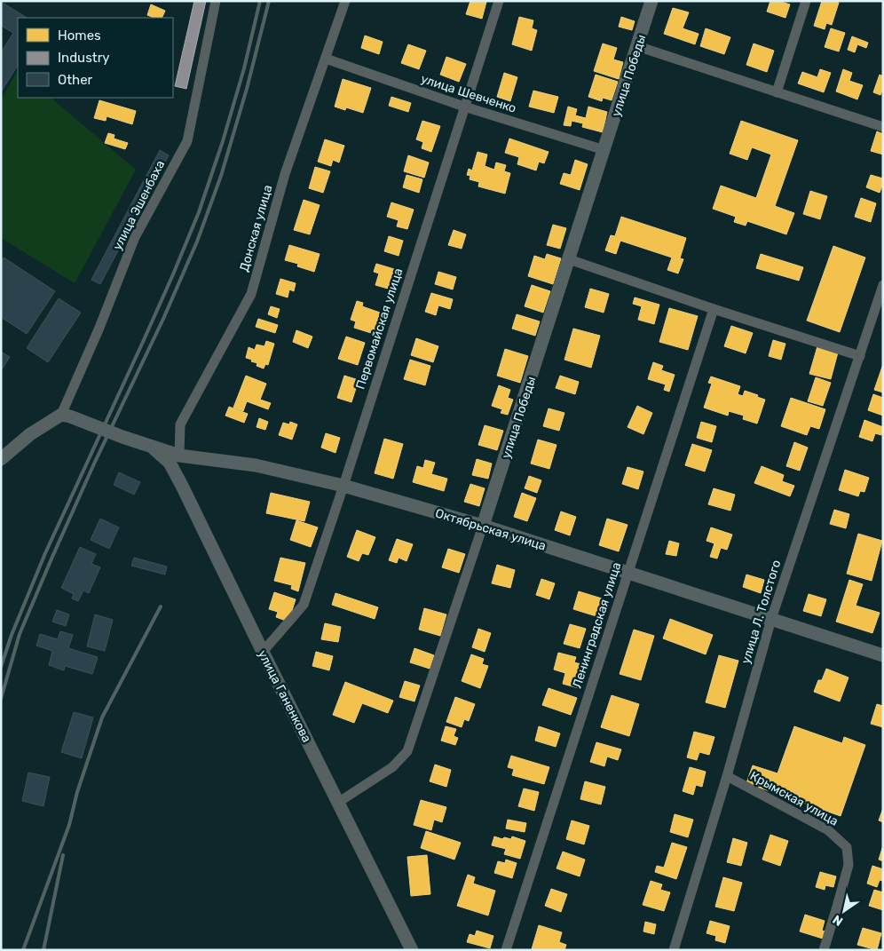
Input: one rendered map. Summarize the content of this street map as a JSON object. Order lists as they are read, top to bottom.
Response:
{
  "streets": {
    "street": [
      "улица Победы",
      "улица Шевченко",
      "улица Эшенбаха",
      "Донская улица",
      "Первомайская улица",
      "Октябрьская улица",
      "улица Л. Толстого",
      "Ленинградская улица",
      "улица Ганенкова",
      "Крымская улица"
    ]
  },
  "crossings": [
    ["улица Победы", "улица Шевченко"],
    ["улица Победы", "Октябрьская улица"],
    ["улица Победы", "улица Ганенкова"],
    ["улица Шевченко", "Донская улица"],
    ["улица Шевченко", "Первомайская улица"],
    ["улица Эшенбаха", "Октябрьская улица"],
    ["Донская улица", "Октябрьская улица"],
    ["Первомайская улица", "Октябрьская улица"],
    ["Первомайская улица", "улица Ганенкова"],
    ["Октябрьская улица", "улица Л. Толстого"],
    ["Октябрьская улица", "Ленинградская улица"],
    ["Октябрьская улица", "улица Ганенкова"],
    ["улица Л. Толстого", "Крымская улица"]
  ],
  "legend": ["Homes", "Industry", "Other"],
  "north": "bottom left"
}
